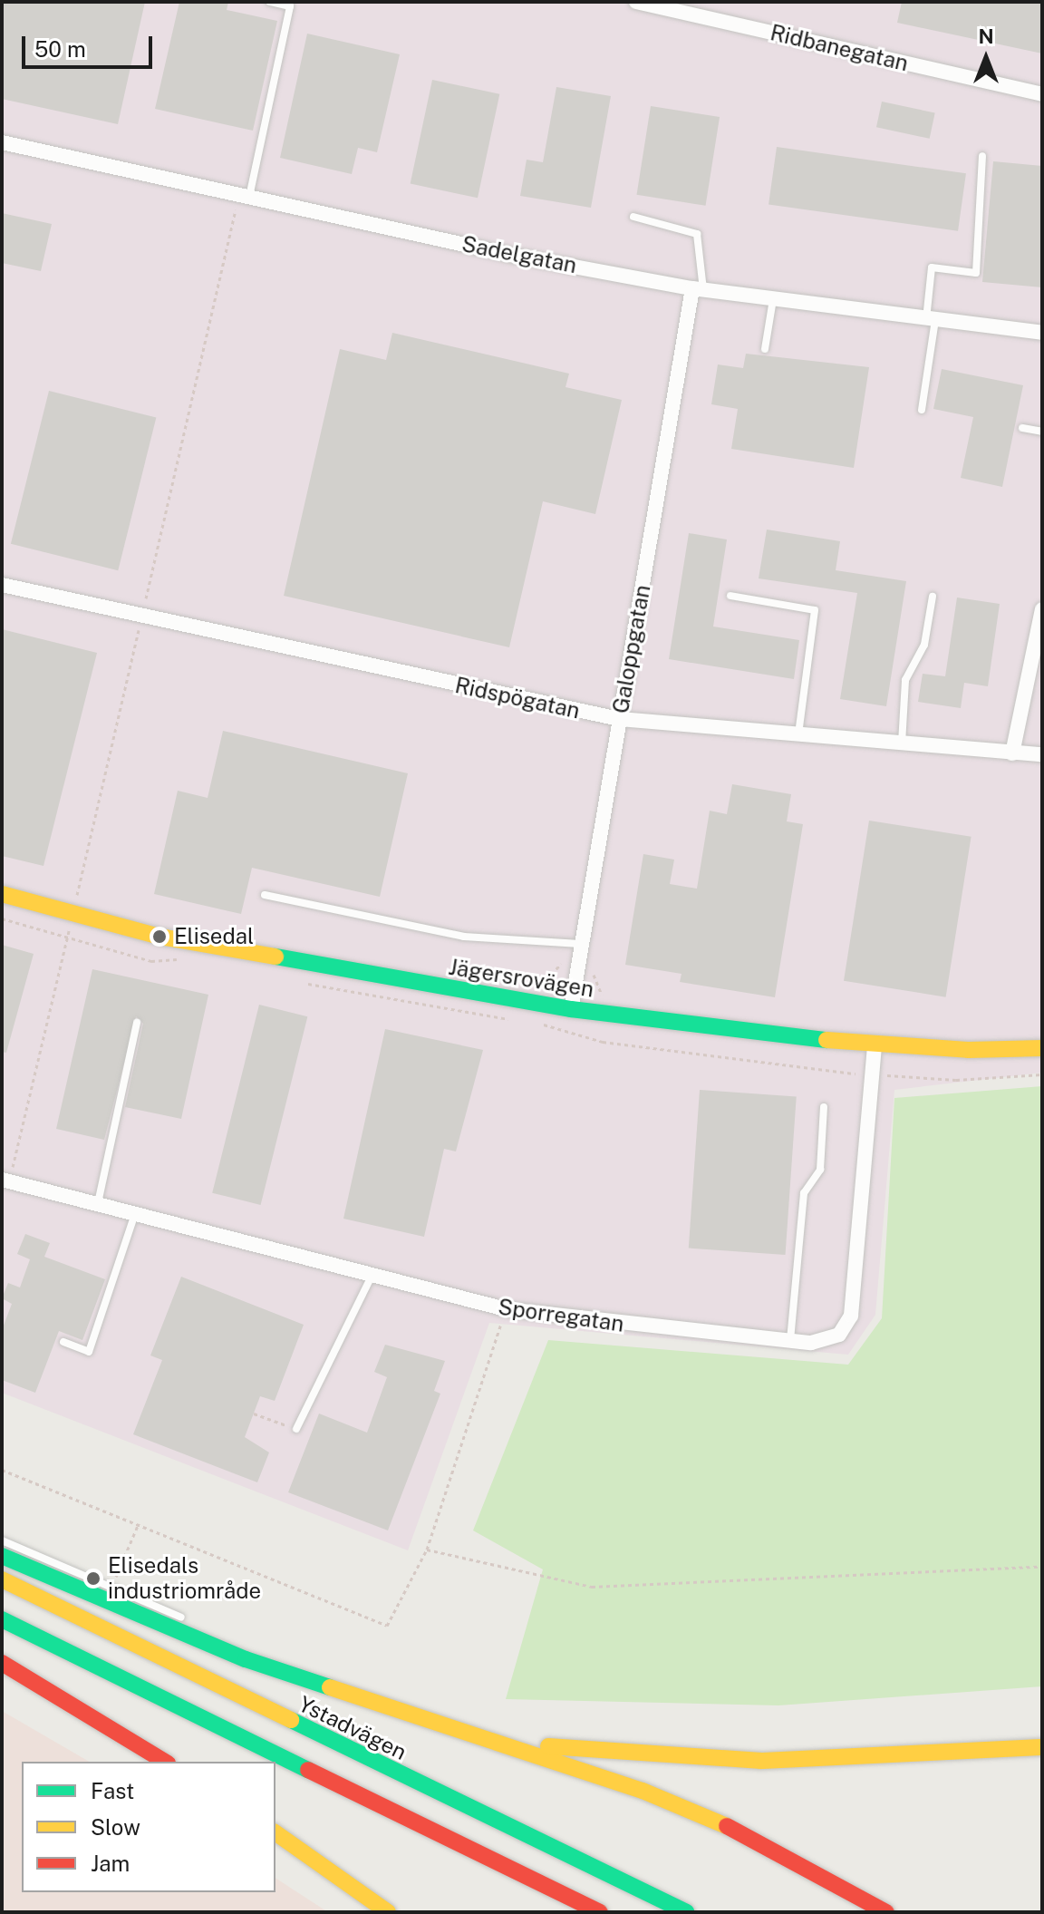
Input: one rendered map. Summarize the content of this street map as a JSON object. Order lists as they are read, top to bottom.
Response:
{
  "streets": {
    "main road": ["Jägersrovägen", "Ystadvägen"],
    "street": [
      "Ridbanegatan",
      "Sadelgatan",
      "Galoppgatan",
      "Ridspögatan",
      "Sporregatan"
    ]
  },
  "crossings": [
    ["Sadelgatan", "Galoppgatan"],
    ["Galoppgatan", "Ridspögatan"],
    ["Galoppgatan", "Jägersrovägen"],
    ["Jägersrovägen", "Sporregatan"]
  ],
  "places": ["Elisedal", "Elisedals industriområde"],
  "legend": ["Fast", "Slow", "Jam"],
  "scale_bar": "50 m",
  "north": "top"
}
